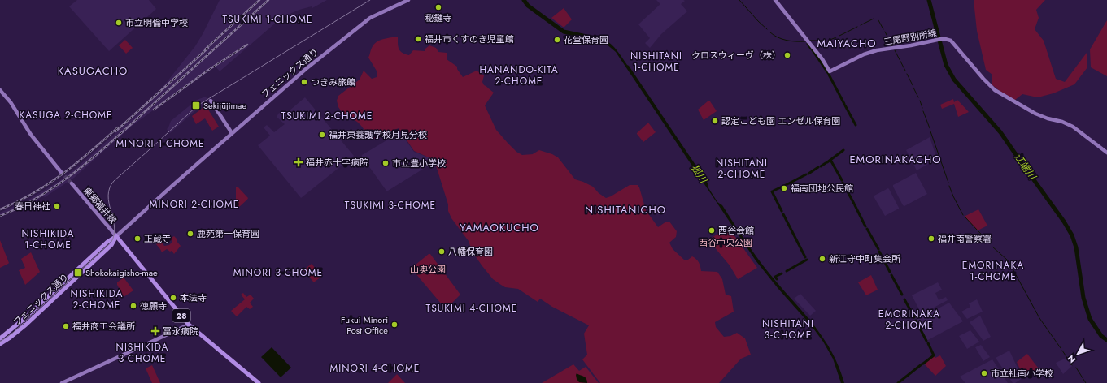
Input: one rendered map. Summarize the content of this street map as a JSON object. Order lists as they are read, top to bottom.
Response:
{
  "streets": {
    "main road": [
      "三尾野別所線",
      "フェニックス通り",
      "東郷福井線",
      "28"
    ]
  },
  "crossings": [
    ["フェニックス通り", "東郷福井線"],
    ["フェニックス通り", "28"],
    ["東郷福井線", "28"]
  ],
  "districts": [
    "TSUKIMI 1-CHOME",
    "MAIYACHO",
    "NISHITANI 1-CHOME",
    "HANANDO-KITA 2-CHOME",
    "KASUGACHO",
    "KASUGA 2-CHOME",
    "TSUKIMI 2-CHOME",
    "MINORI 1-CHOME",
    "EMORINAKACHO",
    "NISHITANI 2-CHOME",
    "MINORI 2-CHOME",
    "TSUKIMI 3-CHOME",
    "NISHITANICHO",
    "YAMAOKUCHO",
    "NISHIKIDA 1-CHOME",
    "EMORINAKA 1-CHOME",
    "MINORI 3-CHOME",
    "NISHIKIDA 2-CHOME",
    "TSUKIMI 4-CHOME",
    "EMORINAKA 2-CHOME",
    "NISHITANI 3-CHOME",
    "NISHIKIDA 3-CHOME",
    "MINORI 4-CHOME"
  ],
  "water": ["江端川", "狐川"],
  "parks": ["西谷中央公園", "山奥公園"],
  "places": {
    "other": [
      "秘鍵寺",
      "市立明倫中学校",
      "福井市くすのき児童館",
      "花堂保育園",
      "クロスウィーヴ（株）",
      "つきみ旅館",
      "認定こども園 エンゼル保育園",
      "福井東養護学校月見分校",
      "市立豊小学校",
      "福南団地公民館",
      "春日神社",
      "西谷会館",
      "鹿苑第一保育園",
      "正蔵寺",
      "福井南警察署",
      "八幡保育園",
      "新江守中町集会所",
      "本法寺",
      "徳願寺",
      "Fukui Minori Post Office",
      "福井商工会議所",
      "市立社南小学校"
    ],
    "transit": ["Sekijūjimae", "Shokokaigisho-mae"],
    "health": ["福井赤十字病院", "冨永病院"]
  },
  "north": "bottom left"
}
